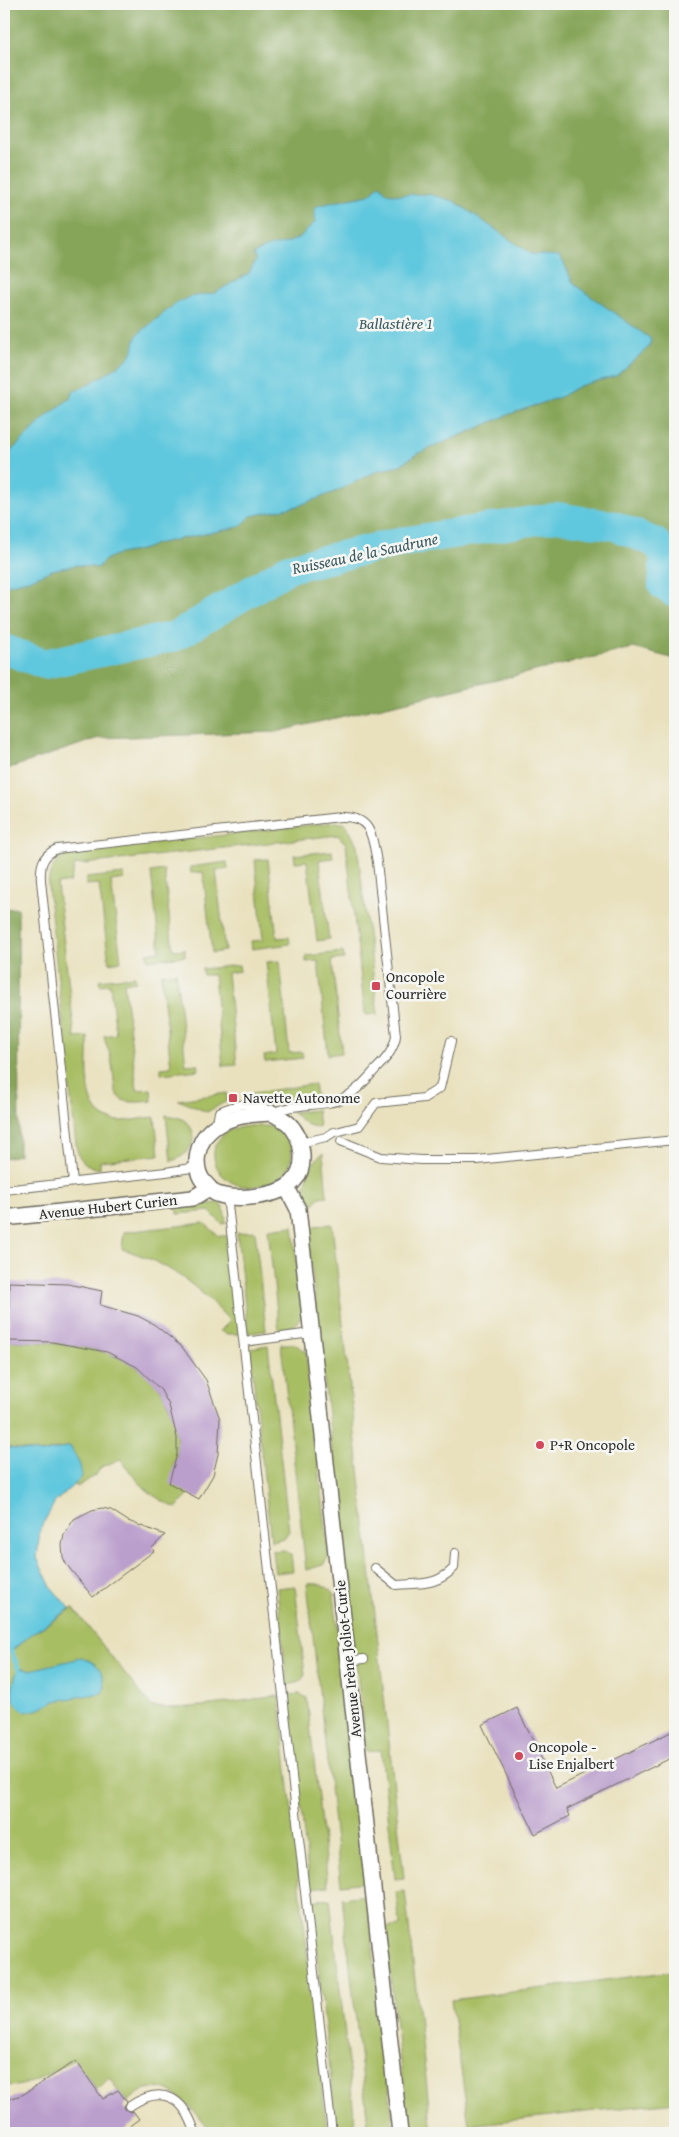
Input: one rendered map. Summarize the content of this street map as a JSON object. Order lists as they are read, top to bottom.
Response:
{
  "streets": {
    "street": ["Avenue Hubert Curien", "Avenue Irène Joliot-Curie"]
  },
  "crossings": [
    ["Avenue Hubert Curien", "Avenue Irène Joliot-Curie"]
  ],
  "water": ["Ballastière 1", "Ruisseau de la Saudrune"],
  "places": {
    "transit": ["Oncopole Courrière", "Navette Autonome"],
    "other": ["P+R Oncopole", "Oncopole - Lise Enjalbert"]
  }
}
